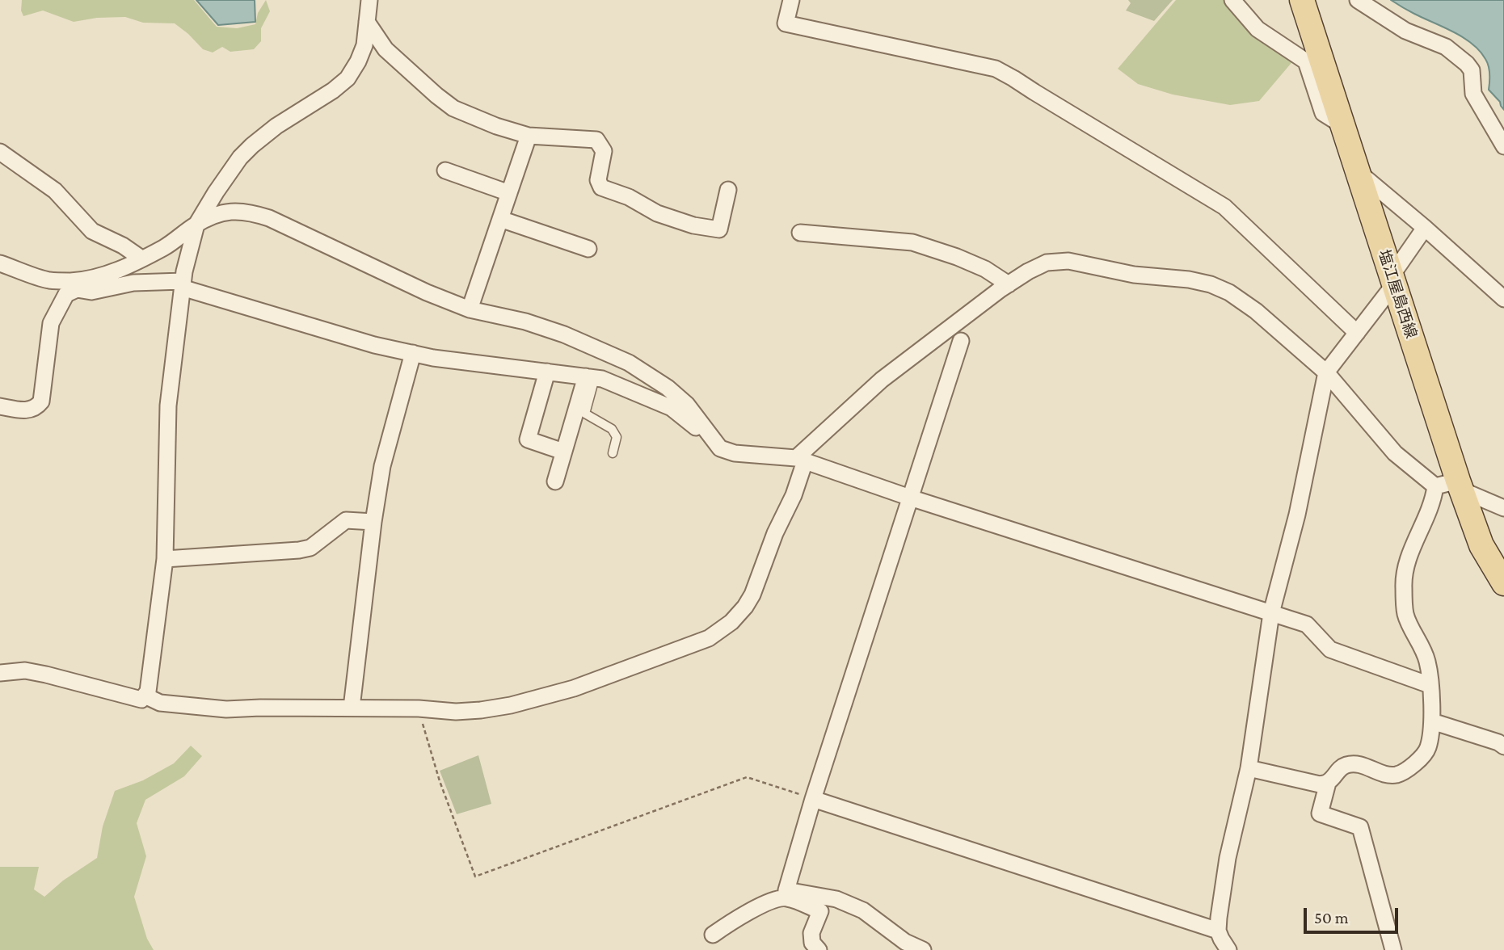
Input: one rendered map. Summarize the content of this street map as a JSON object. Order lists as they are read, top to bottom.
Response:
{
  "streets": {
    "main road": ["塩江屋島西線"]
  },
  "scale_bar": "50 m"
}
